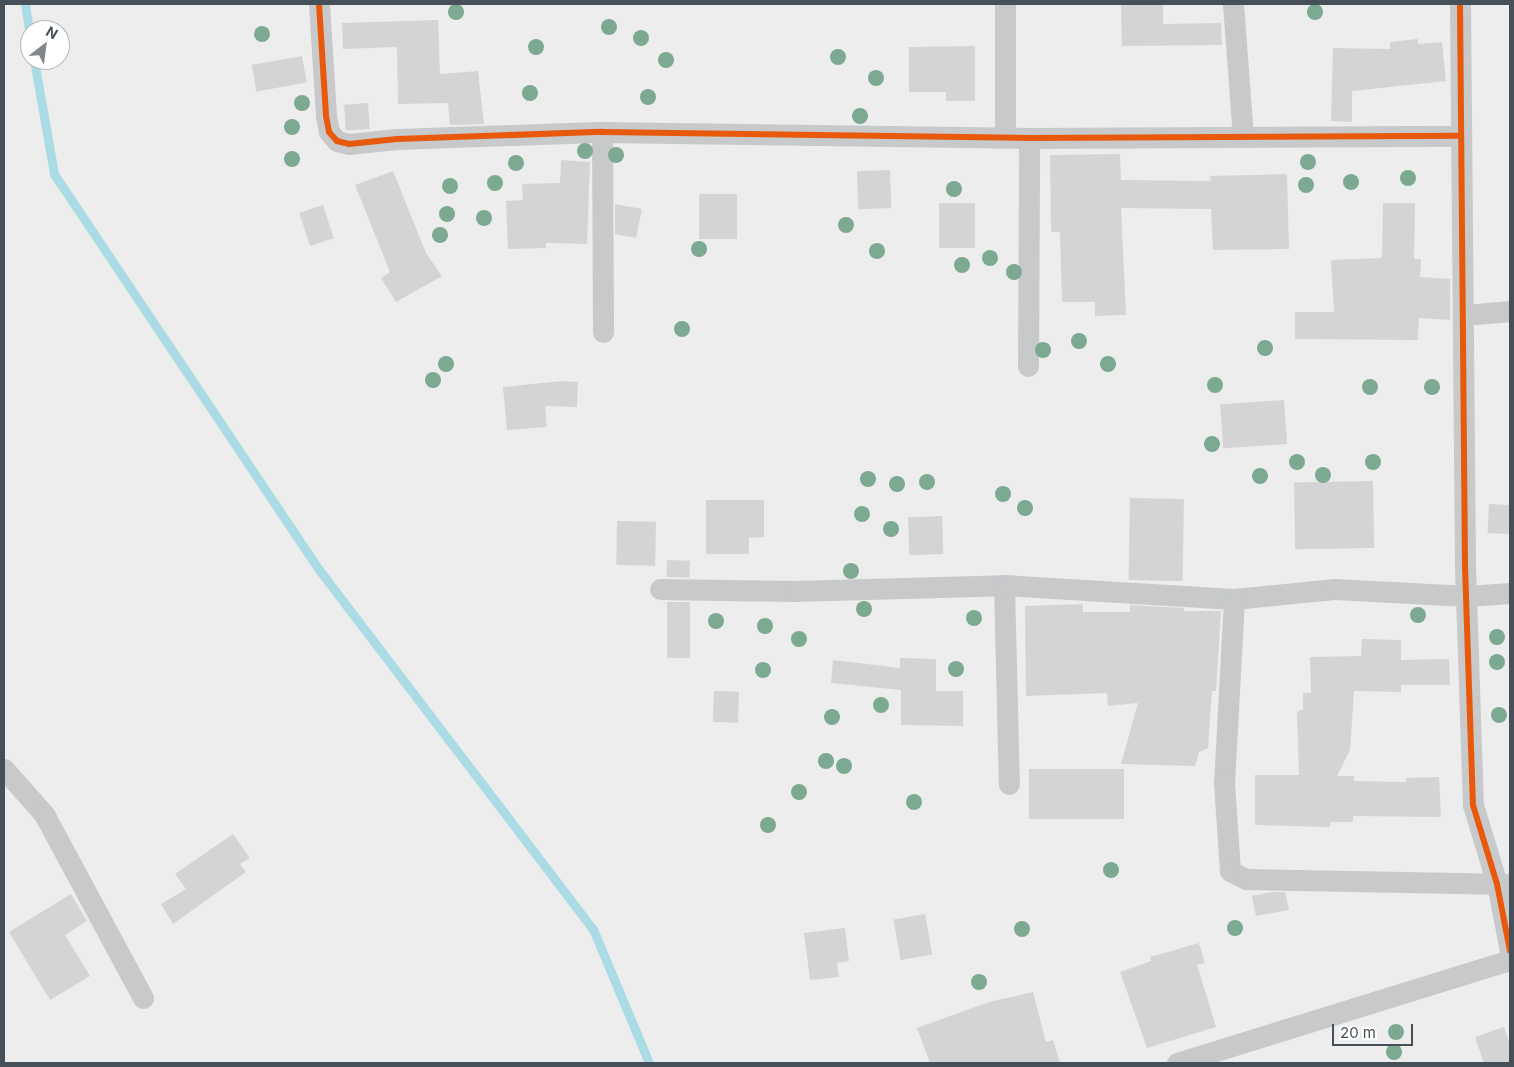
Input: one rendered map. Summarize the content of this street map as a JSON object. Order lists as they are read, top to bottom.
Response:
{
  "scale_bar": "20 m",
  "north": "top right"
}
